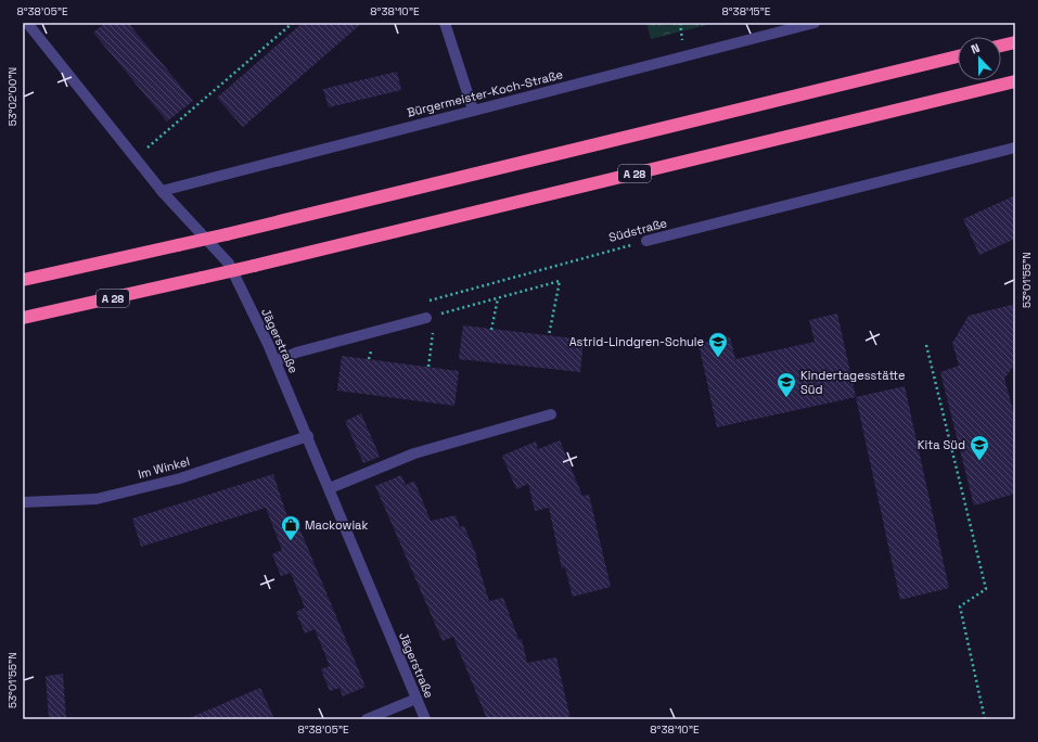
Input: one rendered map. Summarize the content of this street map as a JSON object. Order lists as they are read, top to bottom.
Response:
{
  "streets": {
    "highway": ["A 28"],
    "street": [
      "Bürgermeister-Koch-Straße",
      "Südstraße",
      "Jägerstraße",
      "Im Winkel"
    ]
  },
  "crossings": [
    ["Bürgermeister-Koch-Straße", "Jägerstraße"],
    ["Jägerstraße", "Im Winkel"]
  ],
  "places": {
    "school or university": ["Astrid-Lindgren-Schule", "Kindertagesstätte Süd", "Kita Süd"],
    "shop": ["Mackowiak"]
  },
  "north": "top",
  "coordinates": [
    "8°38'05\"E",
    "8°38'10\"E",
    "8°38'15\"E",
    "53°02'00\"N",
    "53°01'55\"N"
  ]
}
